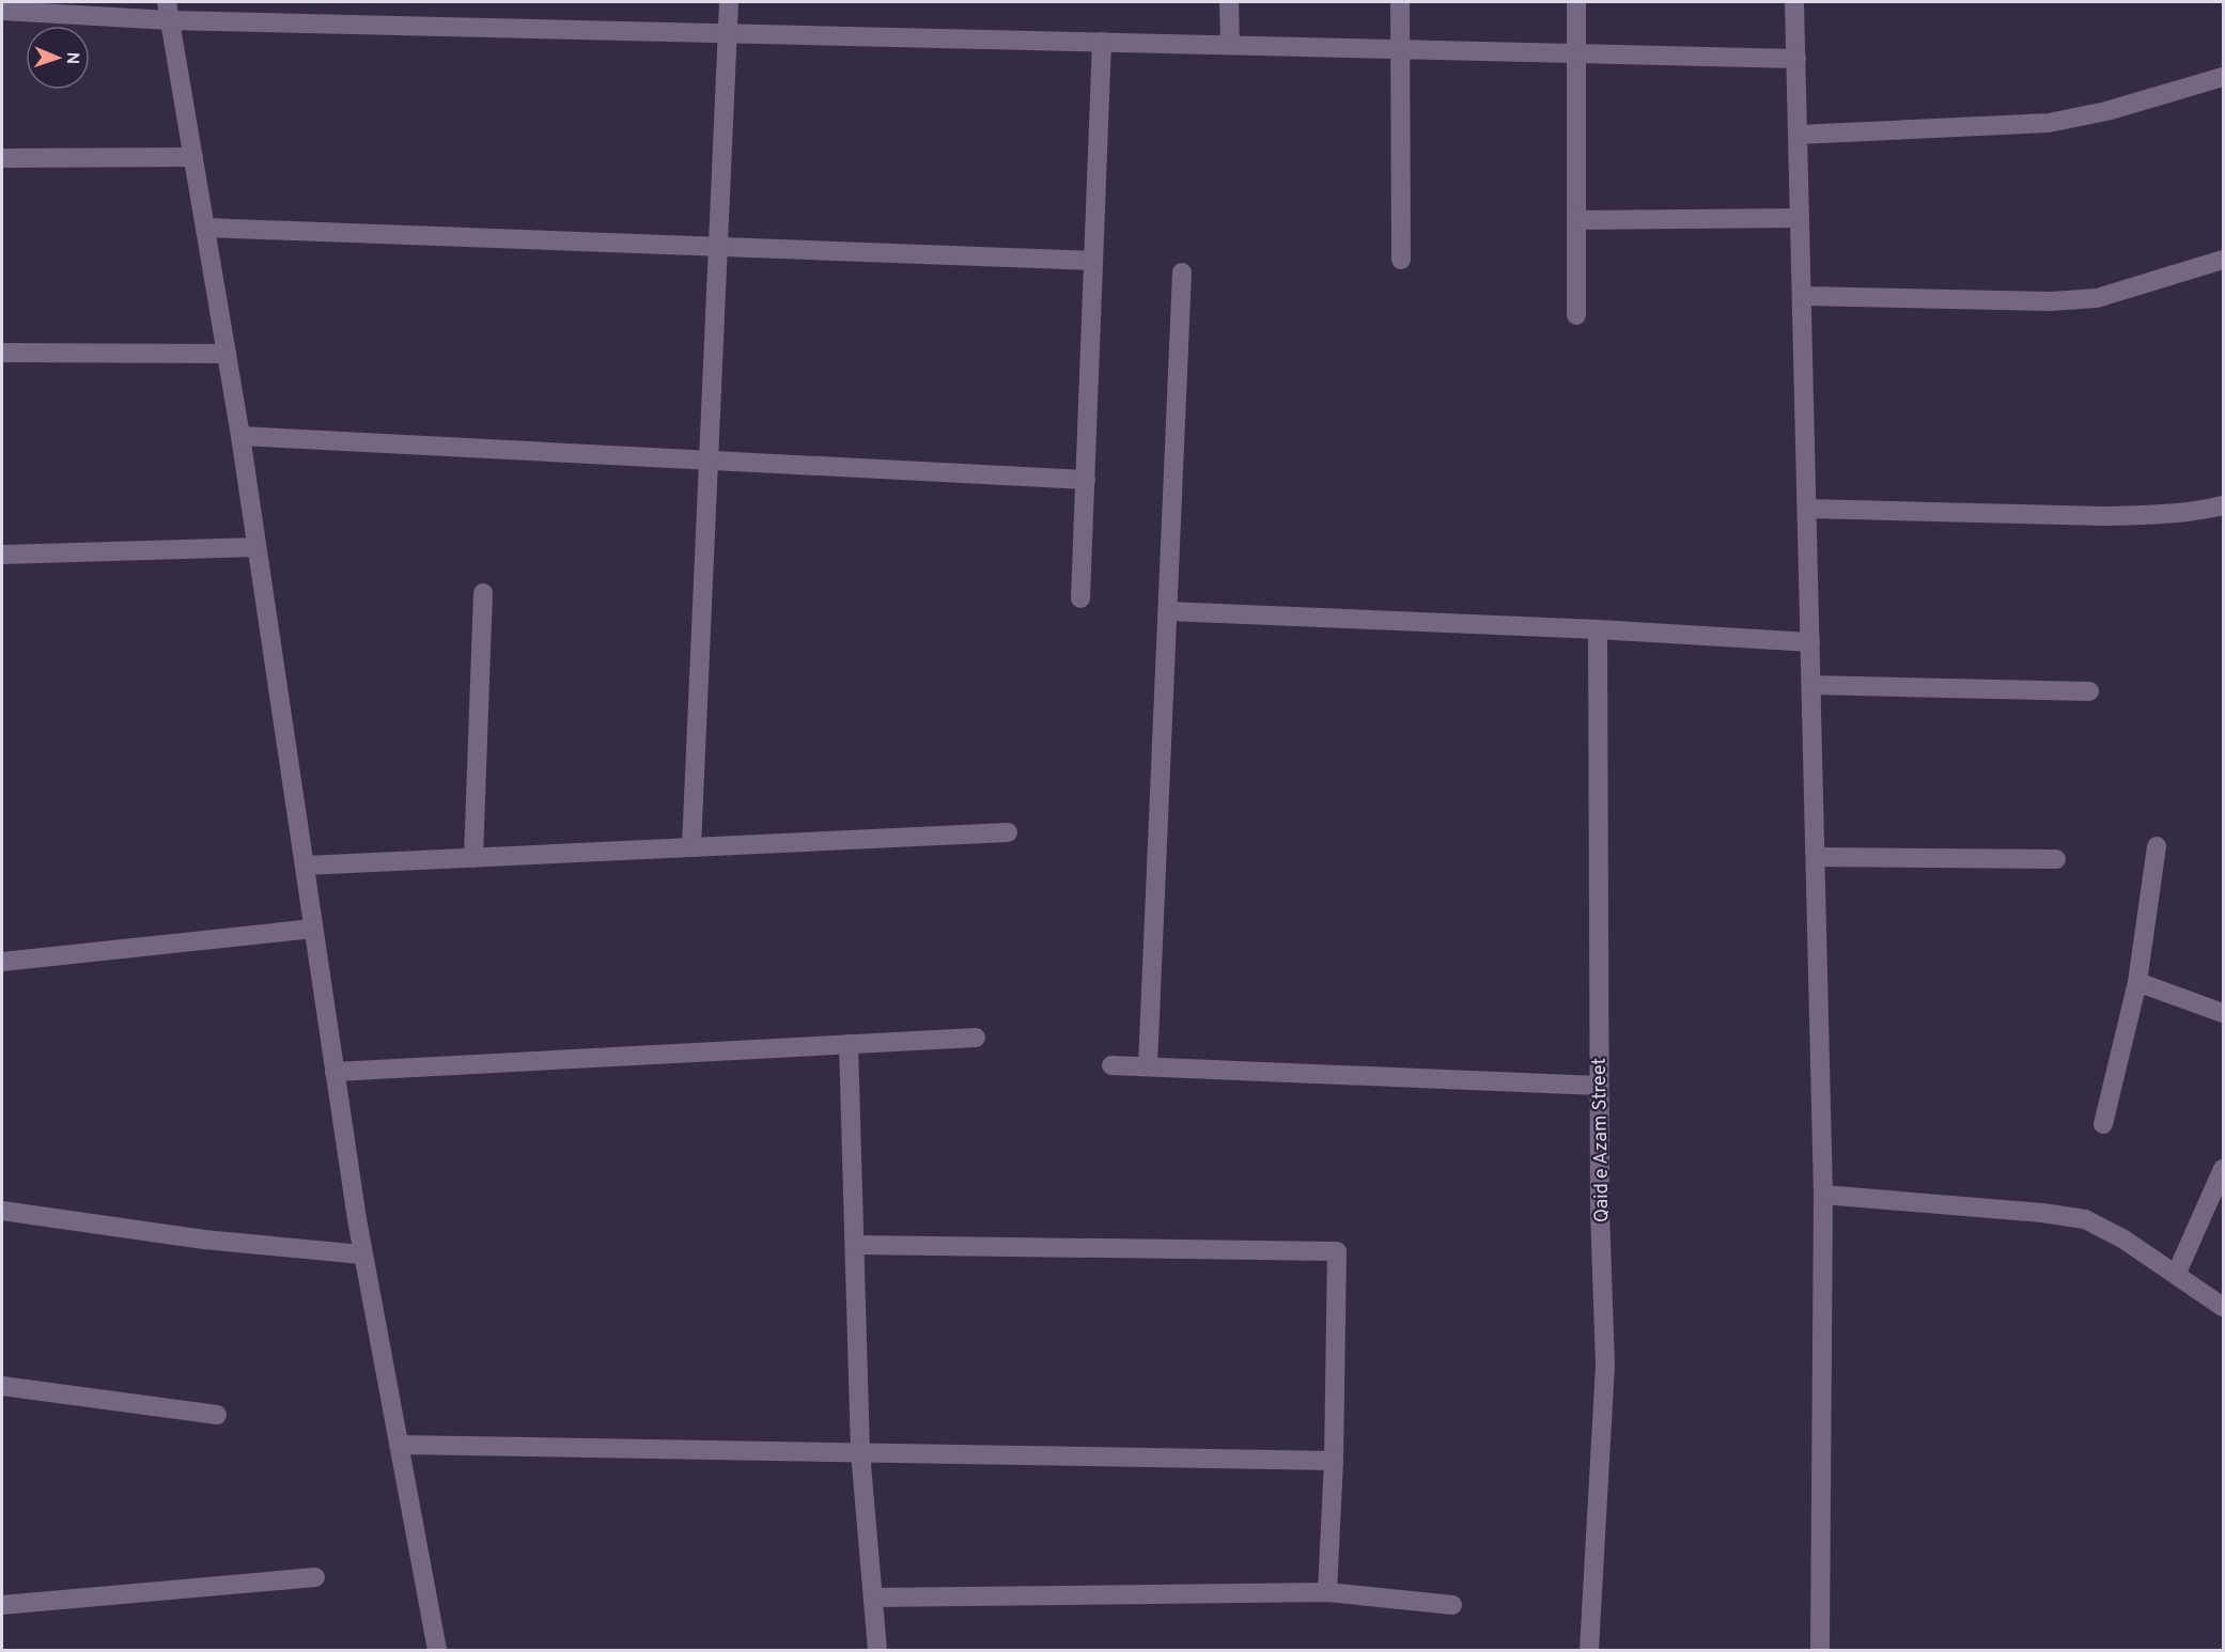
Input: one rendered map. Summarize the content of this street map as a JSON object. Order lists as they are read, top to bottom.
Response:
{
  "streets": {
    "street": ["Qaid e Azam Street"]
  },
  "north": "right"
}
